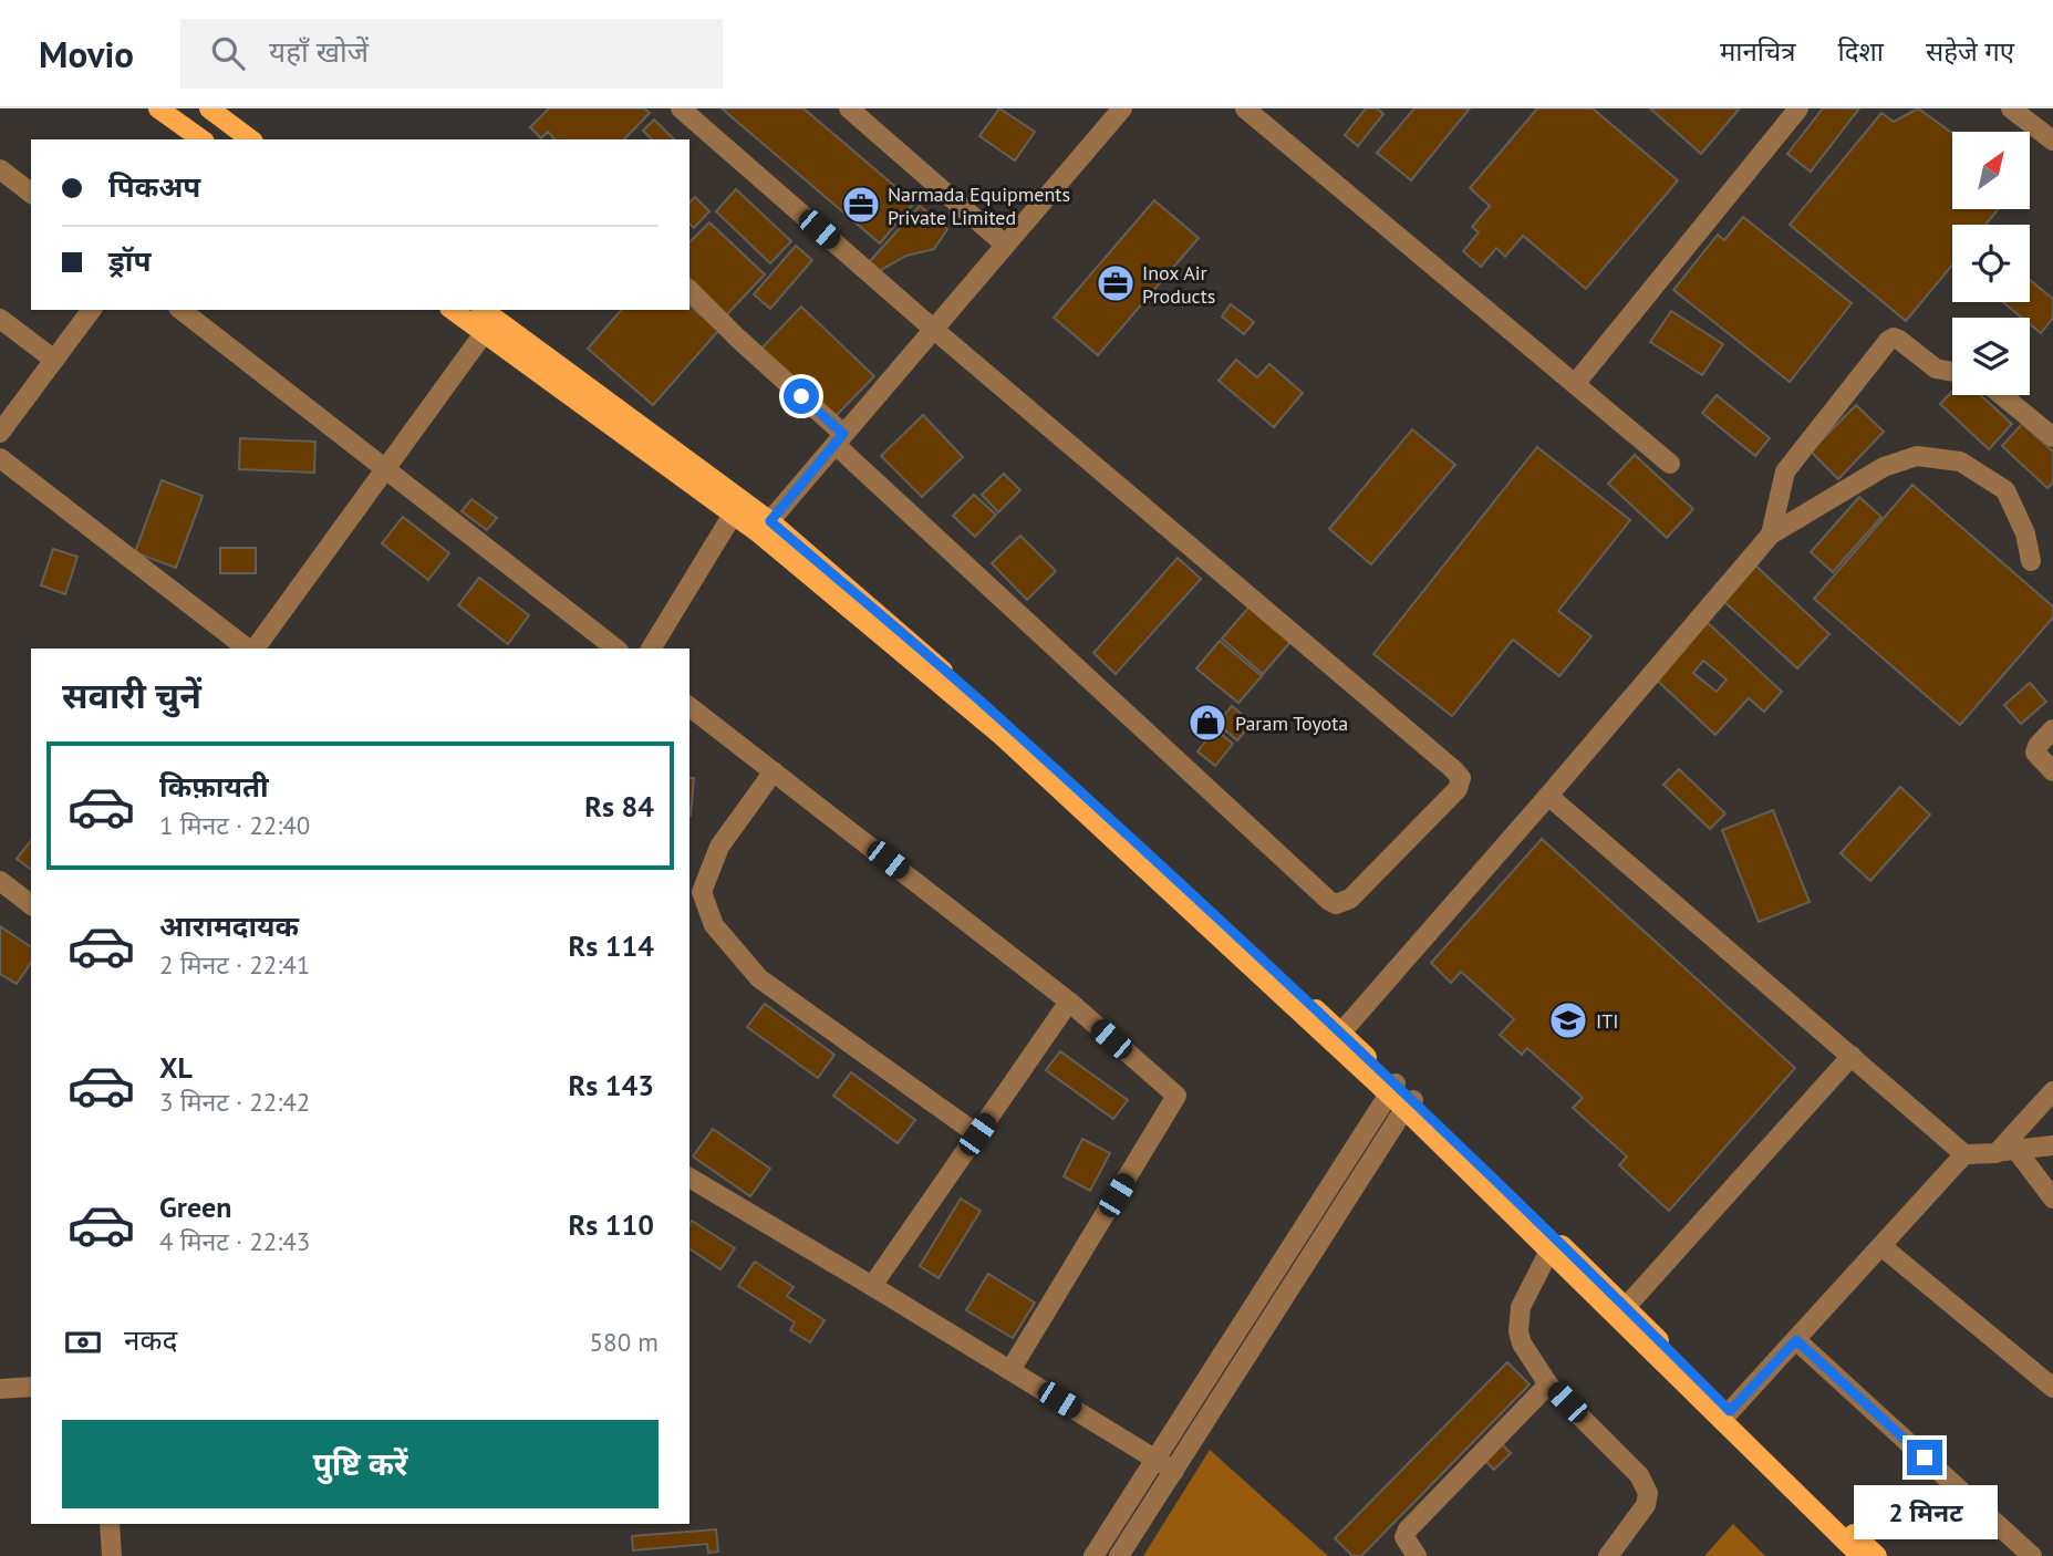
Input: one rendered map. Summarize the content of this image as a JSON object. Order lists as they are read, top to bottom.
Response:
{
  "places": {
    "office": ["Narmada Equipments Private Limited", "Inox Air Products"],
    "shop": ["Param Toyota"],
    "school or university": ["ITI"]
  },
  "north": "top right",
  "page": {
    "header": "Movio",
    "search": "यहाँ खोजें",
    "nav": ["मानचित्र", "दिशा", "सहेजे गए"],
    "banner": ["पिकअप", "ड्रॉप"],
    "heading": "सवारी चुनें",
    "list": [
      {
        "name": "किफ़ायती",
        "note": "1 मिनट · 22:40",
        "value": "Rs 84"
      },
      {
        "name": "आरामदायक",
        "note": "2 मिनट · 22:41",
        "value": "Rs 114"
      },
      {
        "name": "XL",
        "note": "3 मिनट · 22:42",
        "value": "Rs 143"
      },
      {
        "name": "Green",
        "note": "4 मिनट · 22:43",
        "value": "Rs 110"
      }
    ],
    "pay": ["नकद", "580 m"],
    "buttons": "पुष्टि करें",
    "bubble": "2 मिनट"
  }
}
